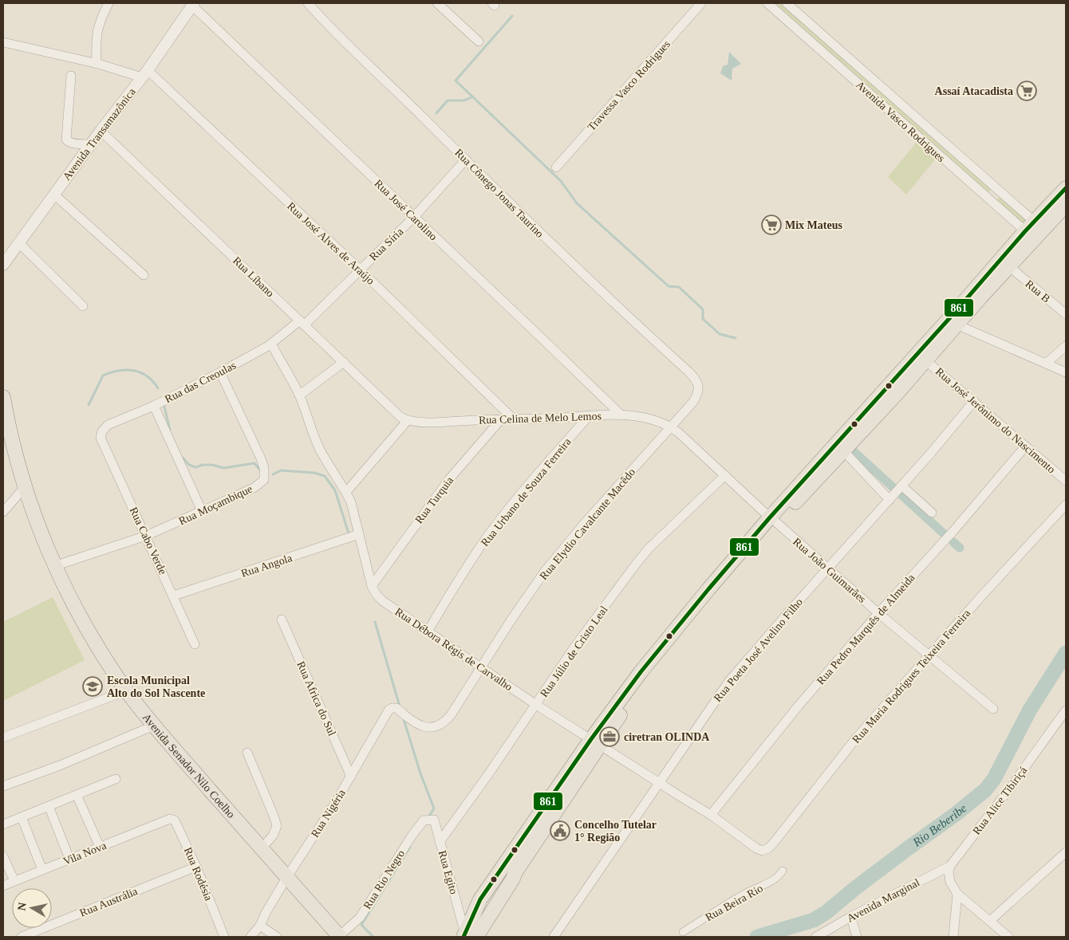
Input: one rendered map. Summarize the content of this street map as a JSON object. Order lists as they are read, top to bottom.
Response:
{
  "streets": {
    "main road": ["Avenida Senador Nilo Coelho"],
    "street": [
      "Travessa Vasco Rodrigues",
      "Avenida Vasco Rodrigues",
      "Avenida Transamazônica",
      "Rua Cônego Jonas Taurino",
      "Rua José Carolino",
      "Rua José Alves de Araújo",
      "Rua Síria",
      "Rua Líbano",
      "Rua B",
      "Rua das Creoulas",
      "Rua Celina de Melo Lemos",
      "Rua José Jerônimo do Nascimento",
      "Rua Urbano de Souza Ferreira",
      "Rua Turquia",
      "Rua Moçambique",
      "Rua Elydio Cavalcante Macêdo",
      "Rua Cabo Verde",
      "Rua Angola",
      "Rua João Guimarães",
      "Rua Pedro Marquês de Almeida",
      "Rua Débora Régis de Carvalho",
      "Rua Poeta José Avelino Filho",
      "Rua Júlio de Cristo Leal",
      "Rua Maria Rodrigues Teixeira Ferreira",
      "Rua Africa do Sul",
      "Rua Alice Tibiriçá",
      "Rua Nigéria",
      "Vila Nova",
      "Rua Egito",
      "Rua Rodésia",
      "Rua Rio Negro",
      "Avenida Marginal",
      "Rua Austrália",
      "Rua Beira Rio"
    ]
  },
  "crossings": [
    ["Avenida Transamazônica", "Rua José Carolino"],
    ["Avenida Transamazônica", "Rua José Alves de Araújo"],
    ["Avenida Transamazônica", "Rua Líbano"],
    ["Rua Cônego Jonas Taurino", "Rua Síria"],
    ["Rua Cônego Jonas Taurino", "Rua Elydio Cavalcante Macêdo"],
    ["Rua José Carolino", "Rua Síria"],
    ["Rua José Carolino", "Rua Celina de Melo Lemos"],
    ["Rua José Alves de Araújo", "Rua Síria"],
    ["Rua José Alves de Araújo", "Rua Celina de Melo Lemos"],
    ["Rua Síria", "Rua Líbano"],
    ["Rua Síria", "Rua das Creoulas"],
    ["Rua Líbano", "Rua das Creoulas"],
    ["Rua Líbano", "Rua Celina de Melo Lemos"],
    ["Rua das Creoulas", "Rua Moçambique"],
    ["Rua das Creoulas", "Rua Cabo Verde"],
    ["Rua das Creoulas", "Rua Débora Régis de Carvalho"],
    ["Rua Celina de Melo Lemos", "Rua Urbano de Souza Ferreira"],
    ["Rua Celina de Melo Lemos", "Rua Turquia"],
    ["Rua Celina de Melo Lemos", "Rua Elydio Cavalcante Macêdo"],
    ["Rua Celina de Melo Lemos", "Rua João Guimarães"],
    ["Rua José Jerônimo do Nascimento", "Rua Pedro Marquês de Almeida"],
    ["Rua José Jerônimo do Nascimento", "Rua Poeta José Avelino Filho"],
    ["Rua Urbano de Souza Ferreira", "Rua Débora Régis de Carvalho"],
    ["Rua Turquia", "Rua Débora Régis de Carvalho"],
    ["Rua Moçambique", "Rua Cabo Verde"],
    ["Rua Moçambique", "Avenida Senador Nilo Coelho"],
    ["Rua Elydio Cavalcante Macêdo", "Rua João Guimarães"],
    ["Rua Elydio Cavalcante Macêdo", "Rua Débora Régis de Carvalho"],
    ["Rua Elydio Cavalcante Macêdo", "Rua Nigéria"],
    ["Rua Cabo Verde", "Rua Angola"],
    ["Rua Angola", "Rua Débora Régis de Carvalho"],
    ["Rua João Guimarães", "Rua Pedro Marquês de Almeida"],
    ["Rua João Guimarães", "Rua Poeta José Avelino Filho"],
    ["Rua João Guimarães", "Rua Júlio de Cristo Leal"],
    ["Rua João Guimarães", "Rua Maria Rodrigues Teixeira Ferreira"],
    ["Rua Pedro Marquês de Almeida", "Rua Débora Régis de Carvalho"],
    ["Rua Débora Régis de Carvalho", "Rua Poeta José Avelino Filho"],
    ["Rua Débora Régis de Carvalho", "Rua Júlio de Cristo Leal"],
    ["Rua Débora Régis de Carvalho", "Rua Maria Rodrigues Teixeira Ferreira"],
    ["Rua Júlio de Cristo Leal", "Rua Egito"],
    ["Rua Africa do Sul", "Rua Nigéria"],
    ["Avenida Senador Nilo Coelho", "Rua Nigéria"],
    ["Avenida Senador Nilo Coelho", "Rua Rio Negro"],
    ["Rua Alice Tibiriçá", "Avenida Marginal"],
    ["Vila Nova", "Rua Rodésia"],
    ["Rua Egito", "Rua Rio Negro"],
    ["Rua Rodésia", "Rua Austrália"]
  ],
  "water": ["Rio Beberibe"],
  "places": {
    "supermarket": ["Assaí Atacadista", "Mix Mateus"],
    "school or university": ["Escola Municipal Alto do Sol Nascente"],
    "office": ["ciretran OLINDA"],
    "public building": ["Concelho Tutelar 1° Região"]
  },
  "lines": ["transit line 861"],
  "north": "left"
}
